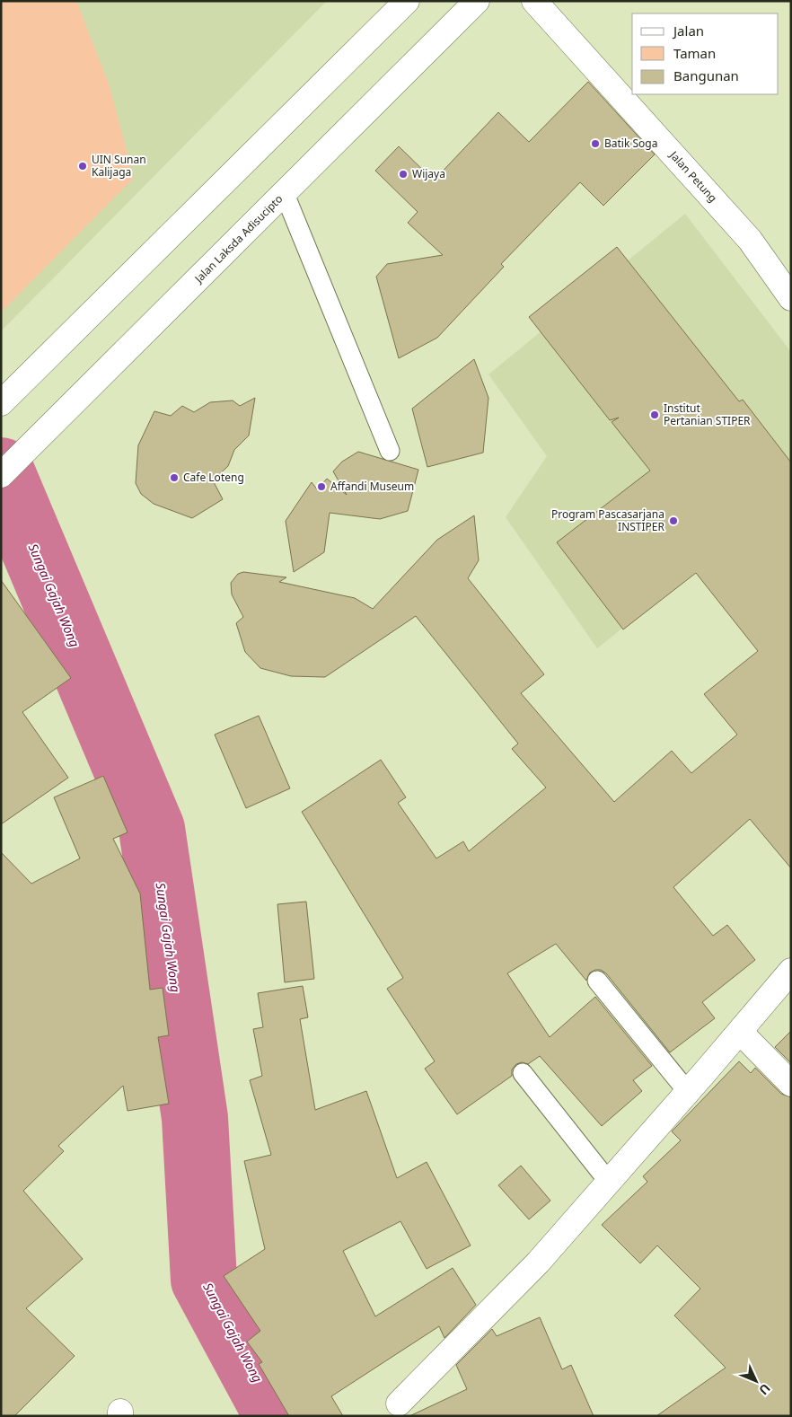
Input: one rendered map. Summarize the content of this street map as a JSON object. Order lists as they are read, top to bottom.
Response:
{
  "streets": {
    "main road": ["Jalan Petung", "Jalan Laksda Adisucipto"]
  },
  "water": ["Sungai Gajah Wong"],
  "places": [
    "Batik Soga",
    "UIN Sunan Kalijaga",
    "Wijaya",
    "Institut Pertanian STIPER",
    "Cafe Loteng",
    "Affandi Museum",
    "Program Pascasarjana INSTIPER"
  ],
  "legend": ["Jalan", "Taman", "Bangunan"],
  "north": "bottom right"
}
